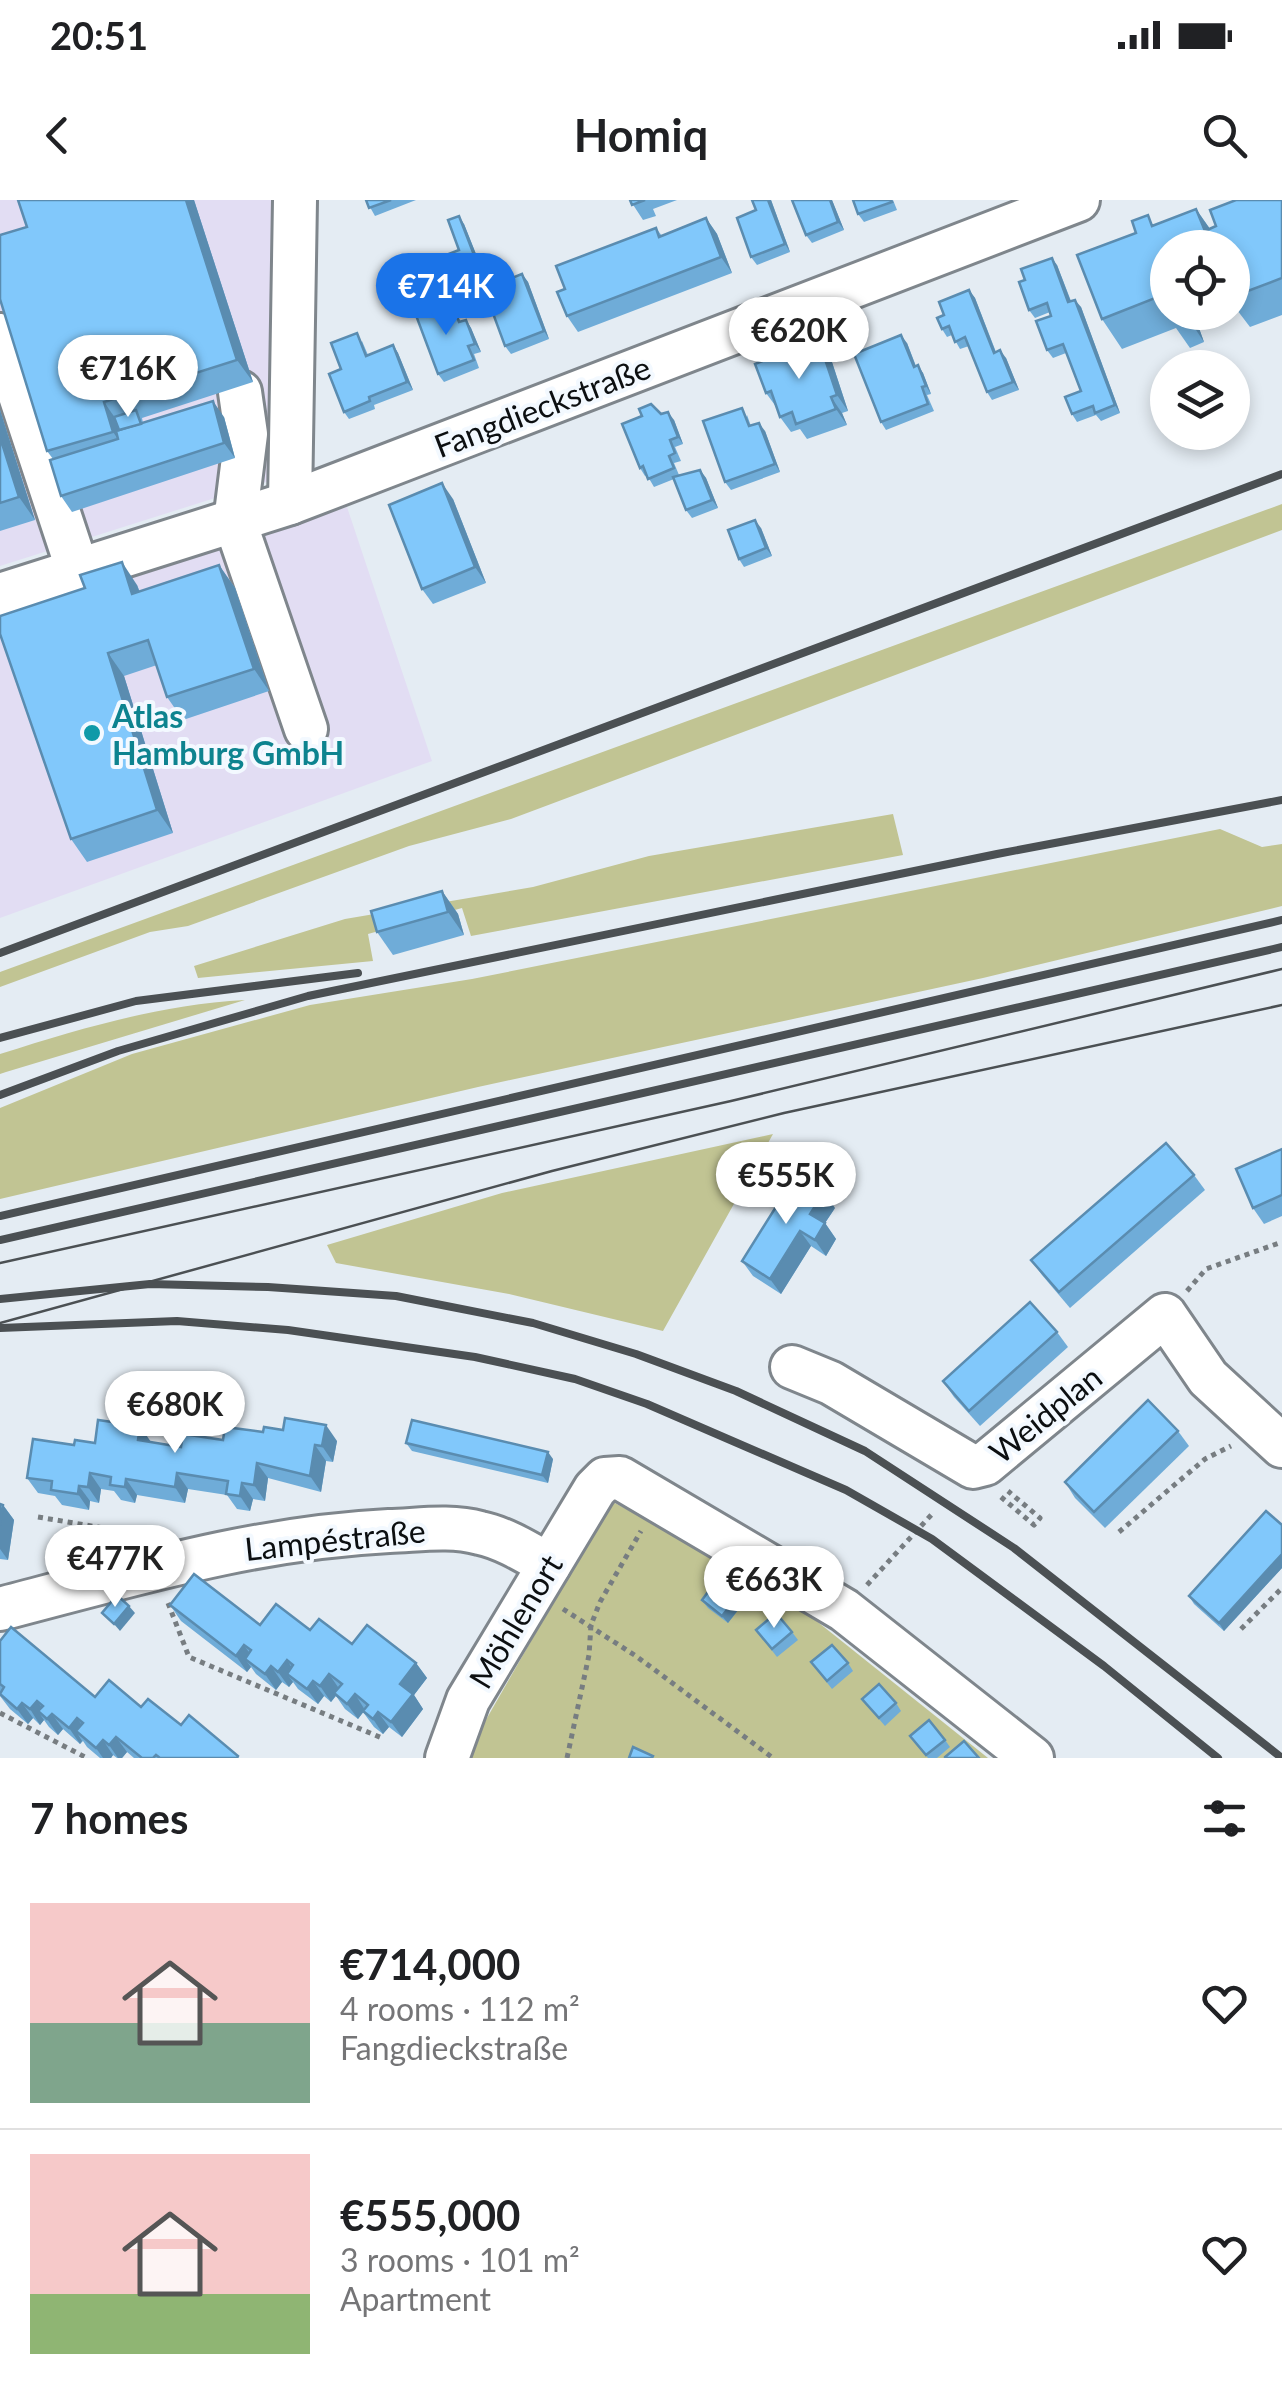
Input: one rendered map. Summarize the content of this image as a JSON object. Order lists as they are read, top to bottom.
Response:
{
  "streets": {
    "street": [
      "Fangdieckstraße",
      "Weidplan",
      "Lampéstraße",
      "Möhlenort"
    ]
  },
  "crossings": [
    ["Lampéstraße", "Möhlenort"]
  ],
  "places": ["Atlas Hamburg GmbH"],
  "page": {
    "status": "20:51",
    "header": "Homiq",
    "price": [
      "€714K",
      "€620K",
      "€716K",
      "€555K",
      "€680K",
      "€477K",
      "€663K"
    ],
    "heading": "7 homes",
    "list": [
      {
        "name": "€714,000",
        "note": "4 rooms · 112 m² · Fangdieckstraße"
      },
      {
        "name": "€555,000",
        "note": "3 rooms · 101 m² · Apartment"
      }
    ]
  }
}
